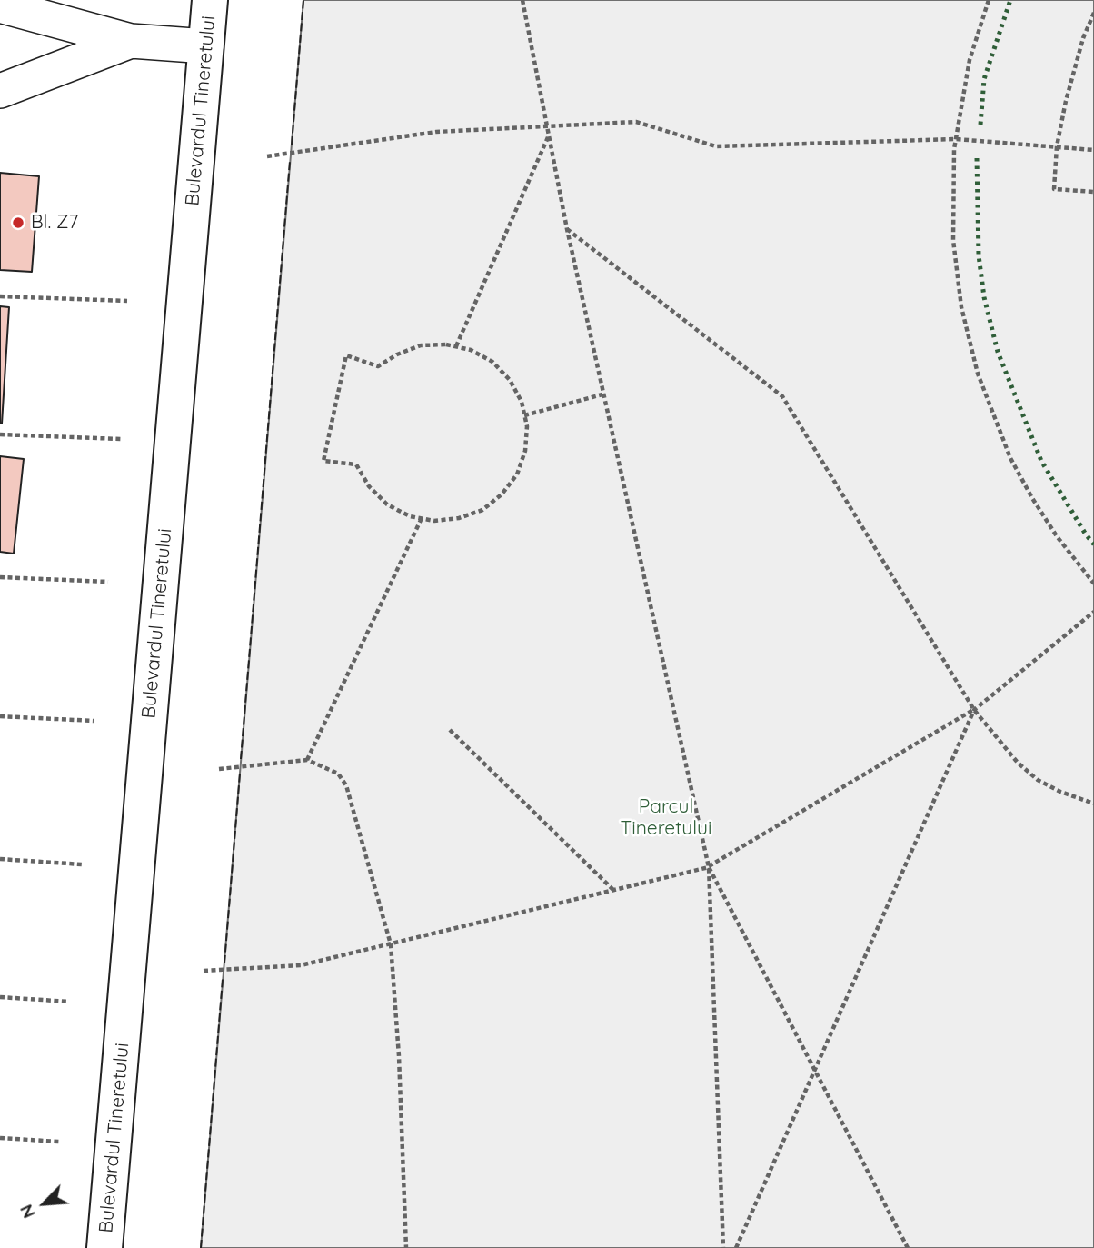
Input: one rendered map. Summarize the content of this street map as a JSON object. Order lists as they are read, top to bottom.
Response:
{
  "streets": {
    "main road": ["Bulevardul Tineretului"]
  },
  "parks": ["Parcul Tineretului"],
  "places": ["Bl. Z7"],
  "north": "bottom left"
}
